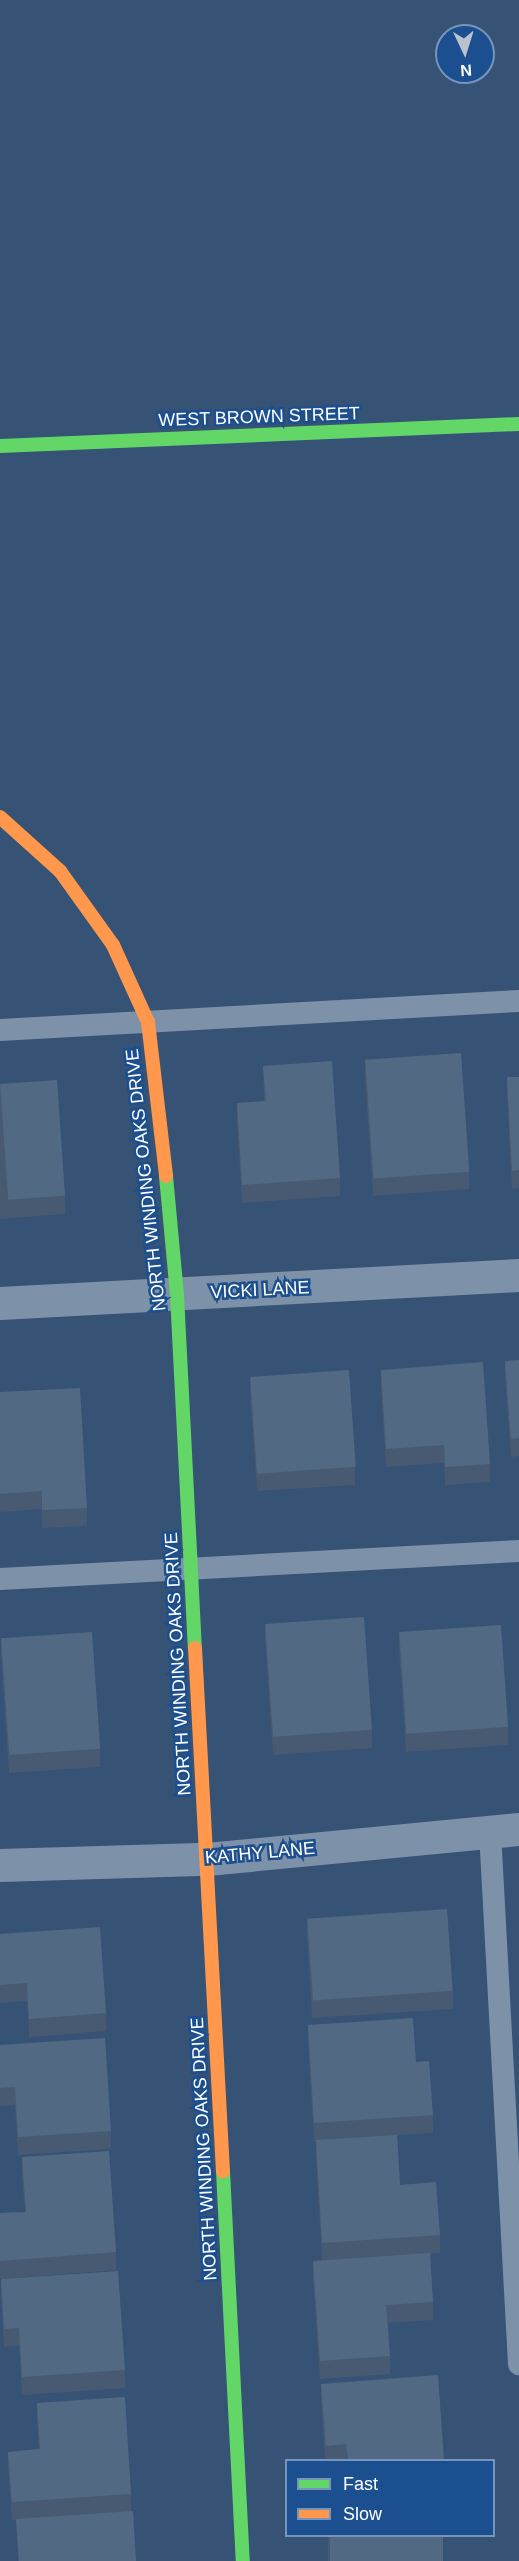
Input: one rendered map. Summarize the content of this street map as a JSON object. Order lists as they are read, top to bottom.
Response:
{
  "streets": {
    "street": [
      "WEST BROWN STREET",
      "NORTH WINDING OAKS DRIVE",
      "VICKI LANE",
      "KATHY LANE"
    ]
  },
  "crossings": [
    ["NORTH WINDING OAKS DRIVE", "VICKI LANE"],
    ["NORTH WINDING OAKS DRIVE", "KATHY LANE"]
  ],
  "legend": ["Fast", "Slow"],
  "north": "bottom"
}
